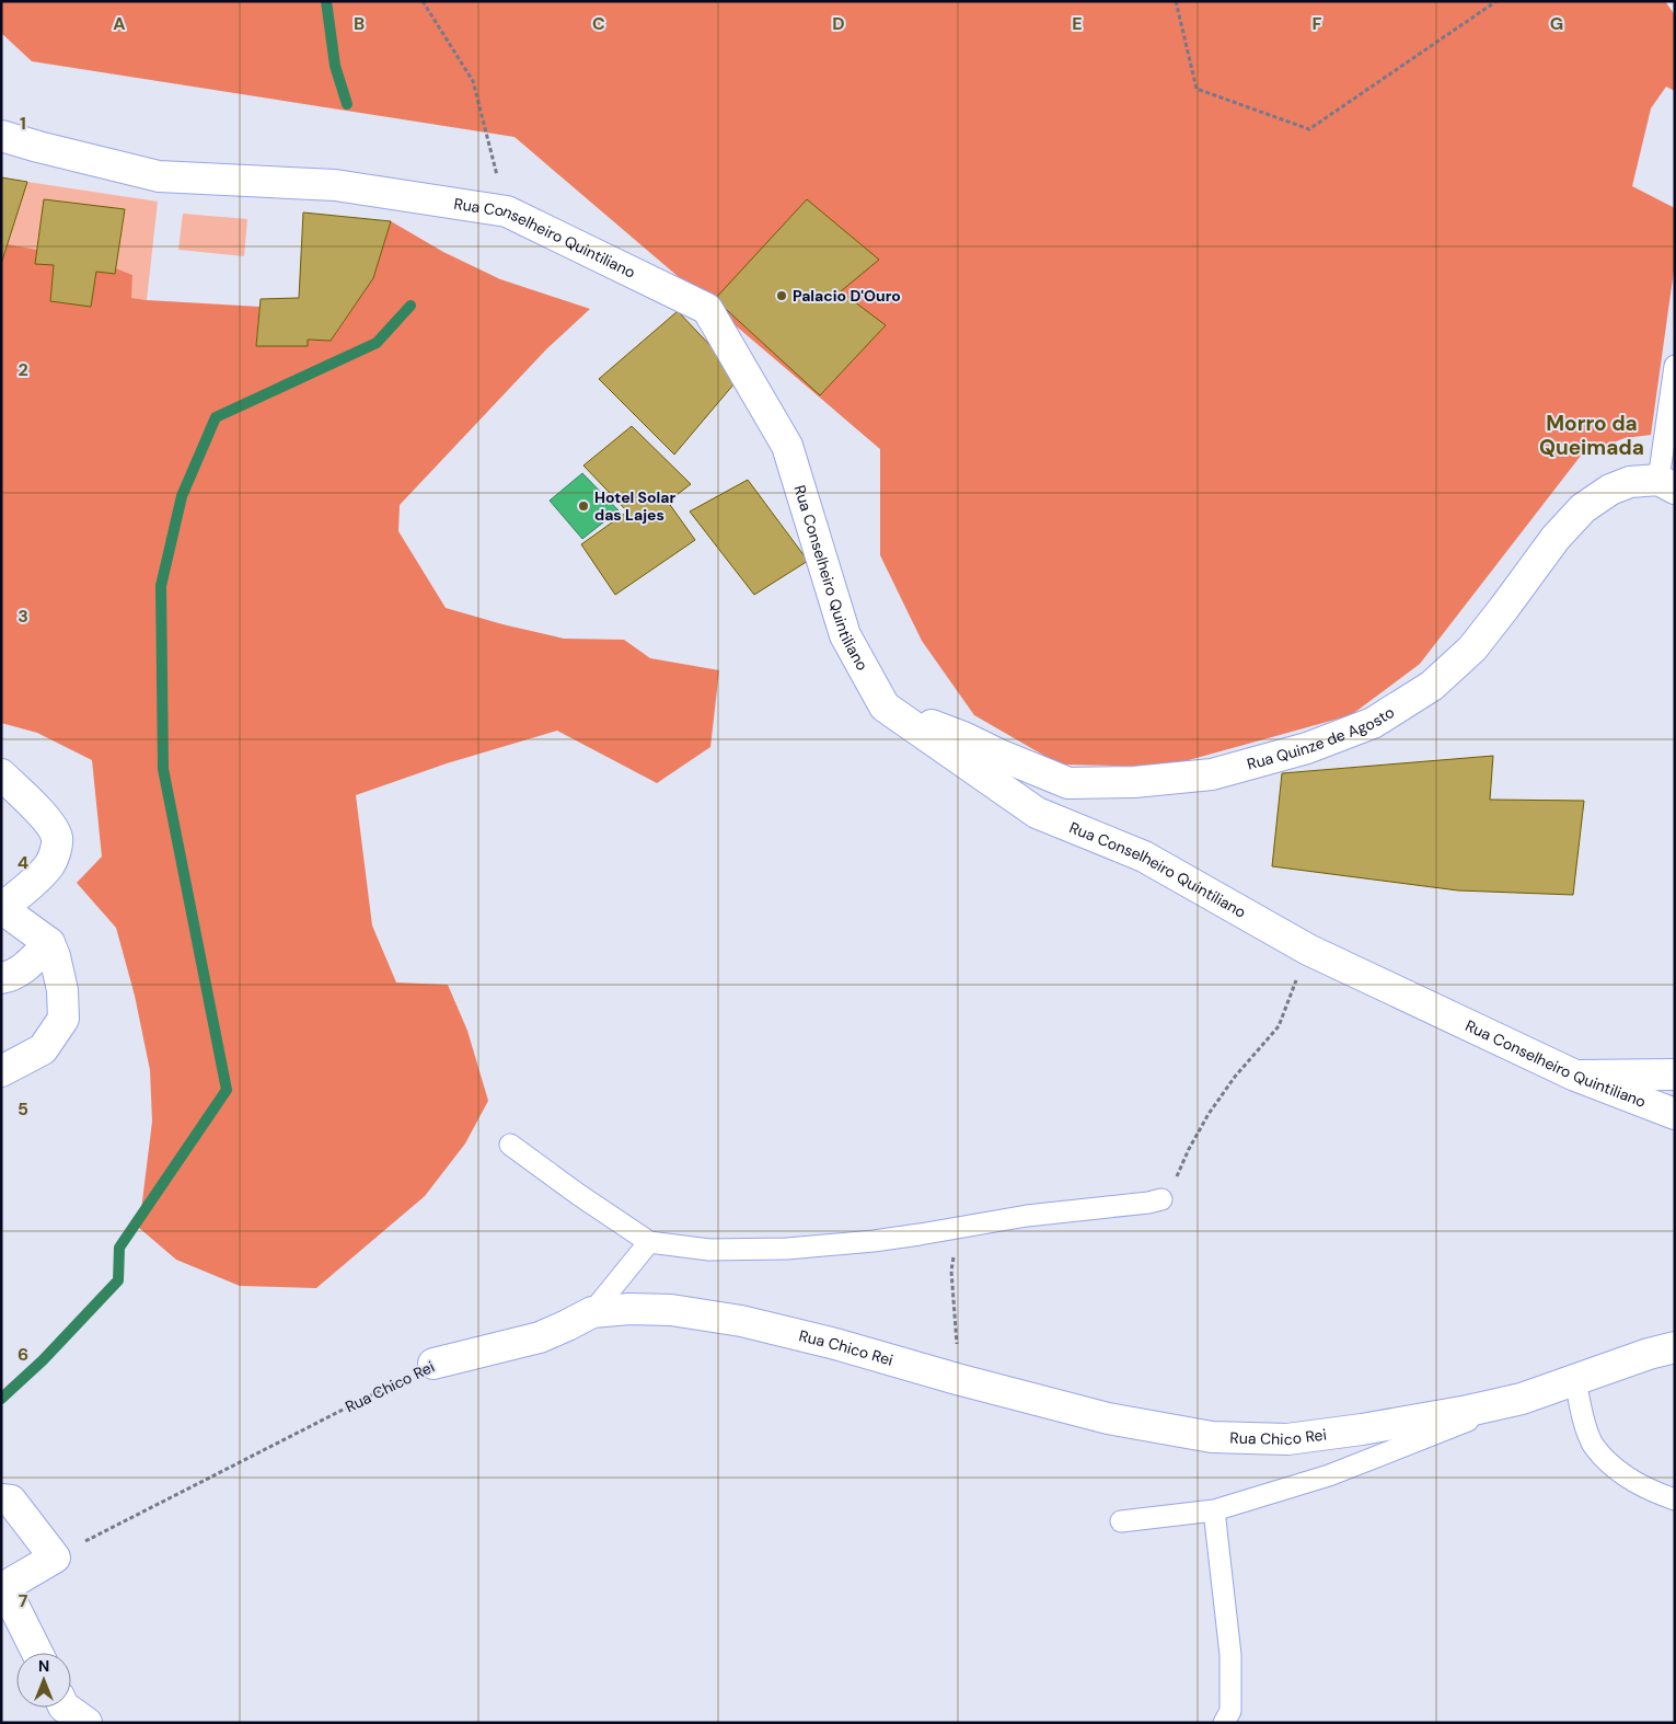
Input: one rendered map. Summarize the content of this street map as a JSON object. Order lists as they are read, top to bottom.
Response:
{
  "streets": {
    "street": ["Rua Conselheiro Quintiliano", "Rua Quinze de Agosto", "Rua Chico Rei"]
  },
  "crossings": [
    ["Rua Conselheiro Quintiliano", "Rua Quinze de Agosto"]
  ],
  "districts": ["Morro da Queimada"],
  "places": ["Palacio D'Ouro", "Hotel Solar das Lajes"],
  "north": "top",
  "grid": {
    "columns": [
      "A",
      "B",
      "C",
      "D",
      "E",
      "F",
      "G"
    ],
    "rows": [
      "1",
      "2",
      "3",
      "4",
      "5",
      "6",
      "7"
    ]
  }
}
